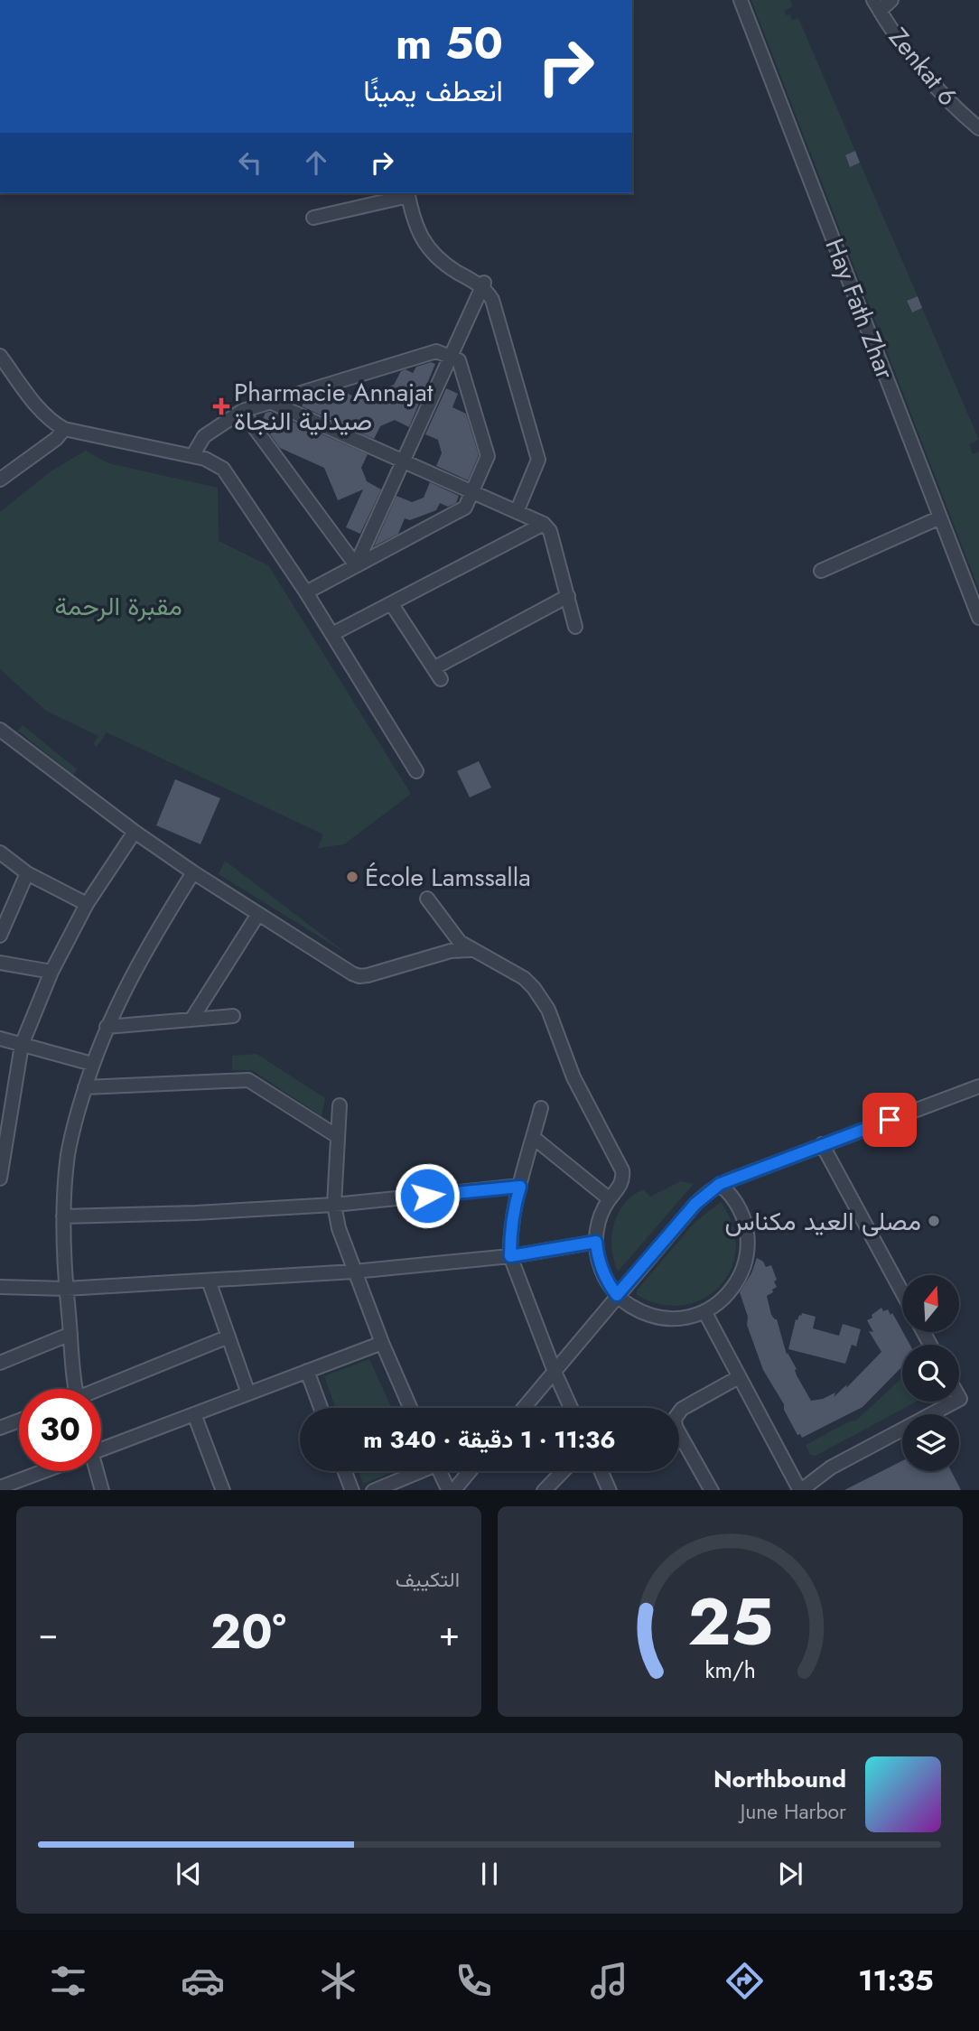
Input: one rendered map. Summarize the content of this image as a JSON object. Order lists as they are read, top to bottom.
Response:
{
  "streets": {
    "street": ["Zenkat 6", "Hay Fath Zhar"]
  },
  "parks": ["مقبرة الرحمة"],
  "places": {
    "health": ["Pharmacie Annajat صيدلية النجاة"],
    "other": ["École Lamssalla", "مصلى العيد مكناس"]
  },
  "north": "top",
  "page": {
    "turn": ["50 m", "انعطف يمينًا"],
    "limit": "30",
    "trip": "11:36 · 1 دقيقة · 340 m",
    "tile": "التكييف",
    "heat": ["−", "20°", "+"],
    "song": ["Northbound", "June Harbor"],
    "tabs": "11:35",
    "gauge": ["25", "km/h"]
  }
}
